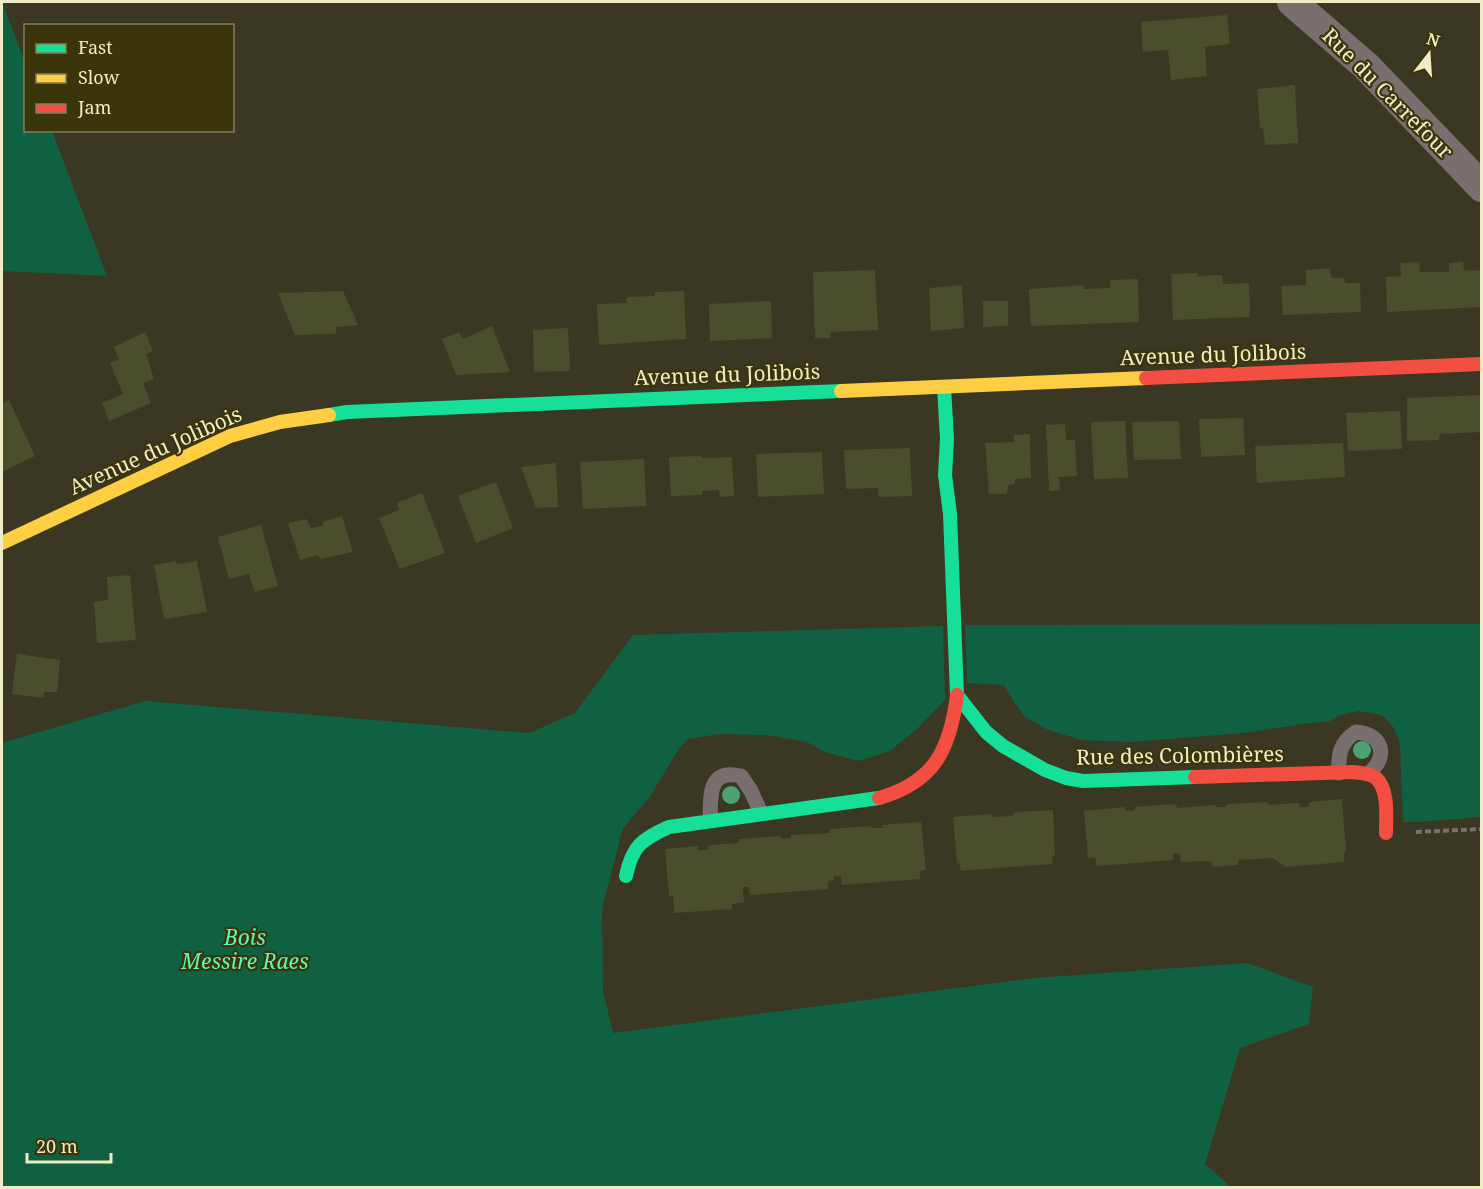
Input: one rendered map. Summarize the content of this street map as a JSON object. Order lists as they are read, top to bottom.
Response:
{
  "streets": {
    "street": ["Rue du Carrefour", "Avenue du Jolibois", "Rue des Colombières"]
  },
  "parks": ["Bois Messire Raes"],
  "legend": ["Fast", "Slow", "Jam"],
  "scale_bar": "20 m",
  "north": "top"
}
